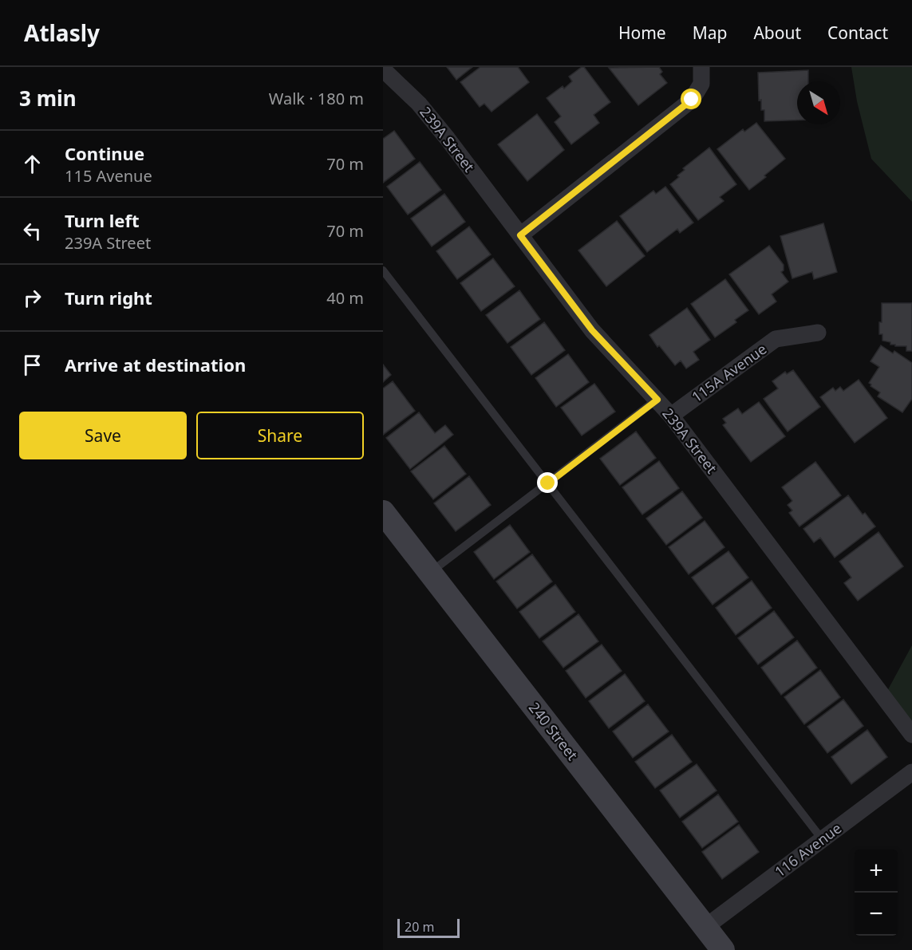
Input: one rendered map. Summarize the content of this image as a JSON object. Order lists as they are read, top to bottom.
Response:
{
  "streets": {
    "main road": ["240 Street"],
    "street": ["239A Street", "115A Avenue", "116 Avenue"]
  },
  "crossings": [
    ["239A Street", "115A Avenue"],
    ["240 Street", "116 Avenue"]
  ],
  "scale_bar": "20 m",
  "north": "bottom right",
  "page": {
    "header": "Atlasly",
    "nav": [
      "Home",
      "Map",
      "About",
      "Contact"
    ],
    "heading": ["3 min", "Walk · 180 m"],
    "list": [
      ["Continue", "115 Avenue", "70 m"],
      ["Turn left", "239A Street", "70 m"],
      ["Turn right", "40 m"],
      "Arrive at destination"
    ],
    "buttons": ["Save", "Share"],
    "map_buttons": ["+", "−"],
    "scale": "20 m"
  }
}
